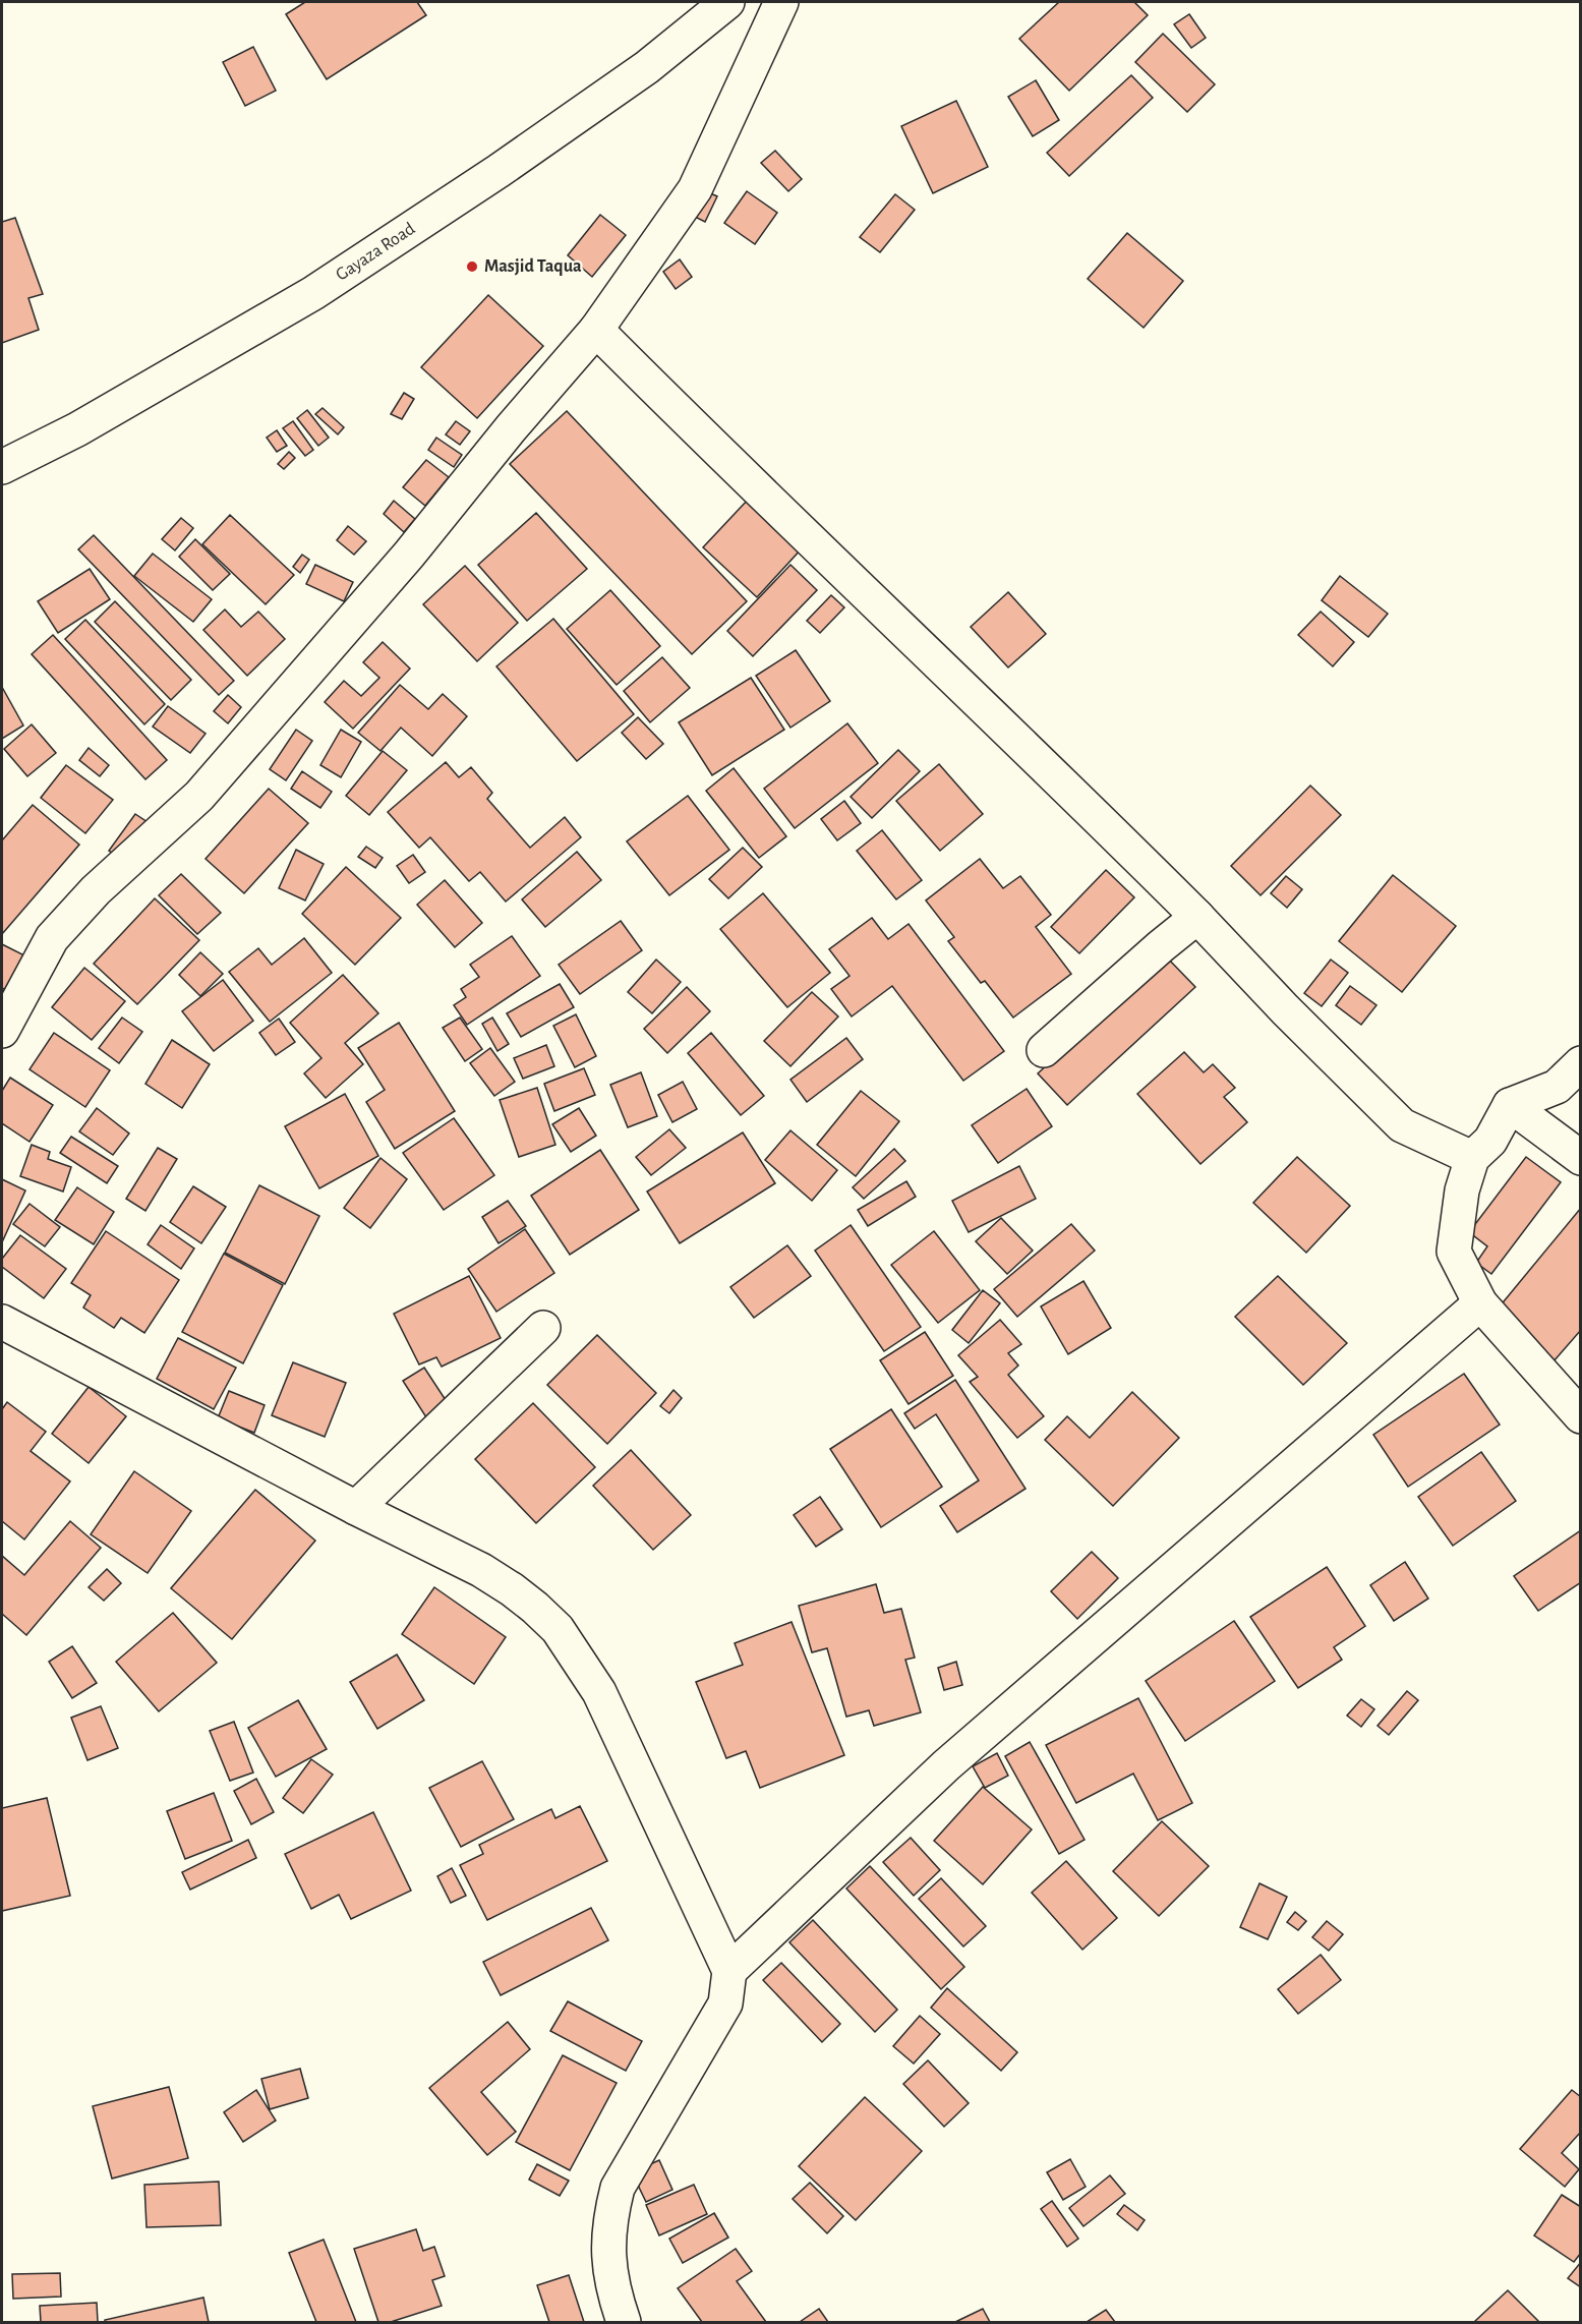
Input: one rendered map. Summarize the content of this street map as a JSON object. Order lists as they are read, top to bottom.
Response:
{
  "streets": {
    "street": ["Gayaza Road"]
  },
  "places": ["Masjid Taqua"]
}
